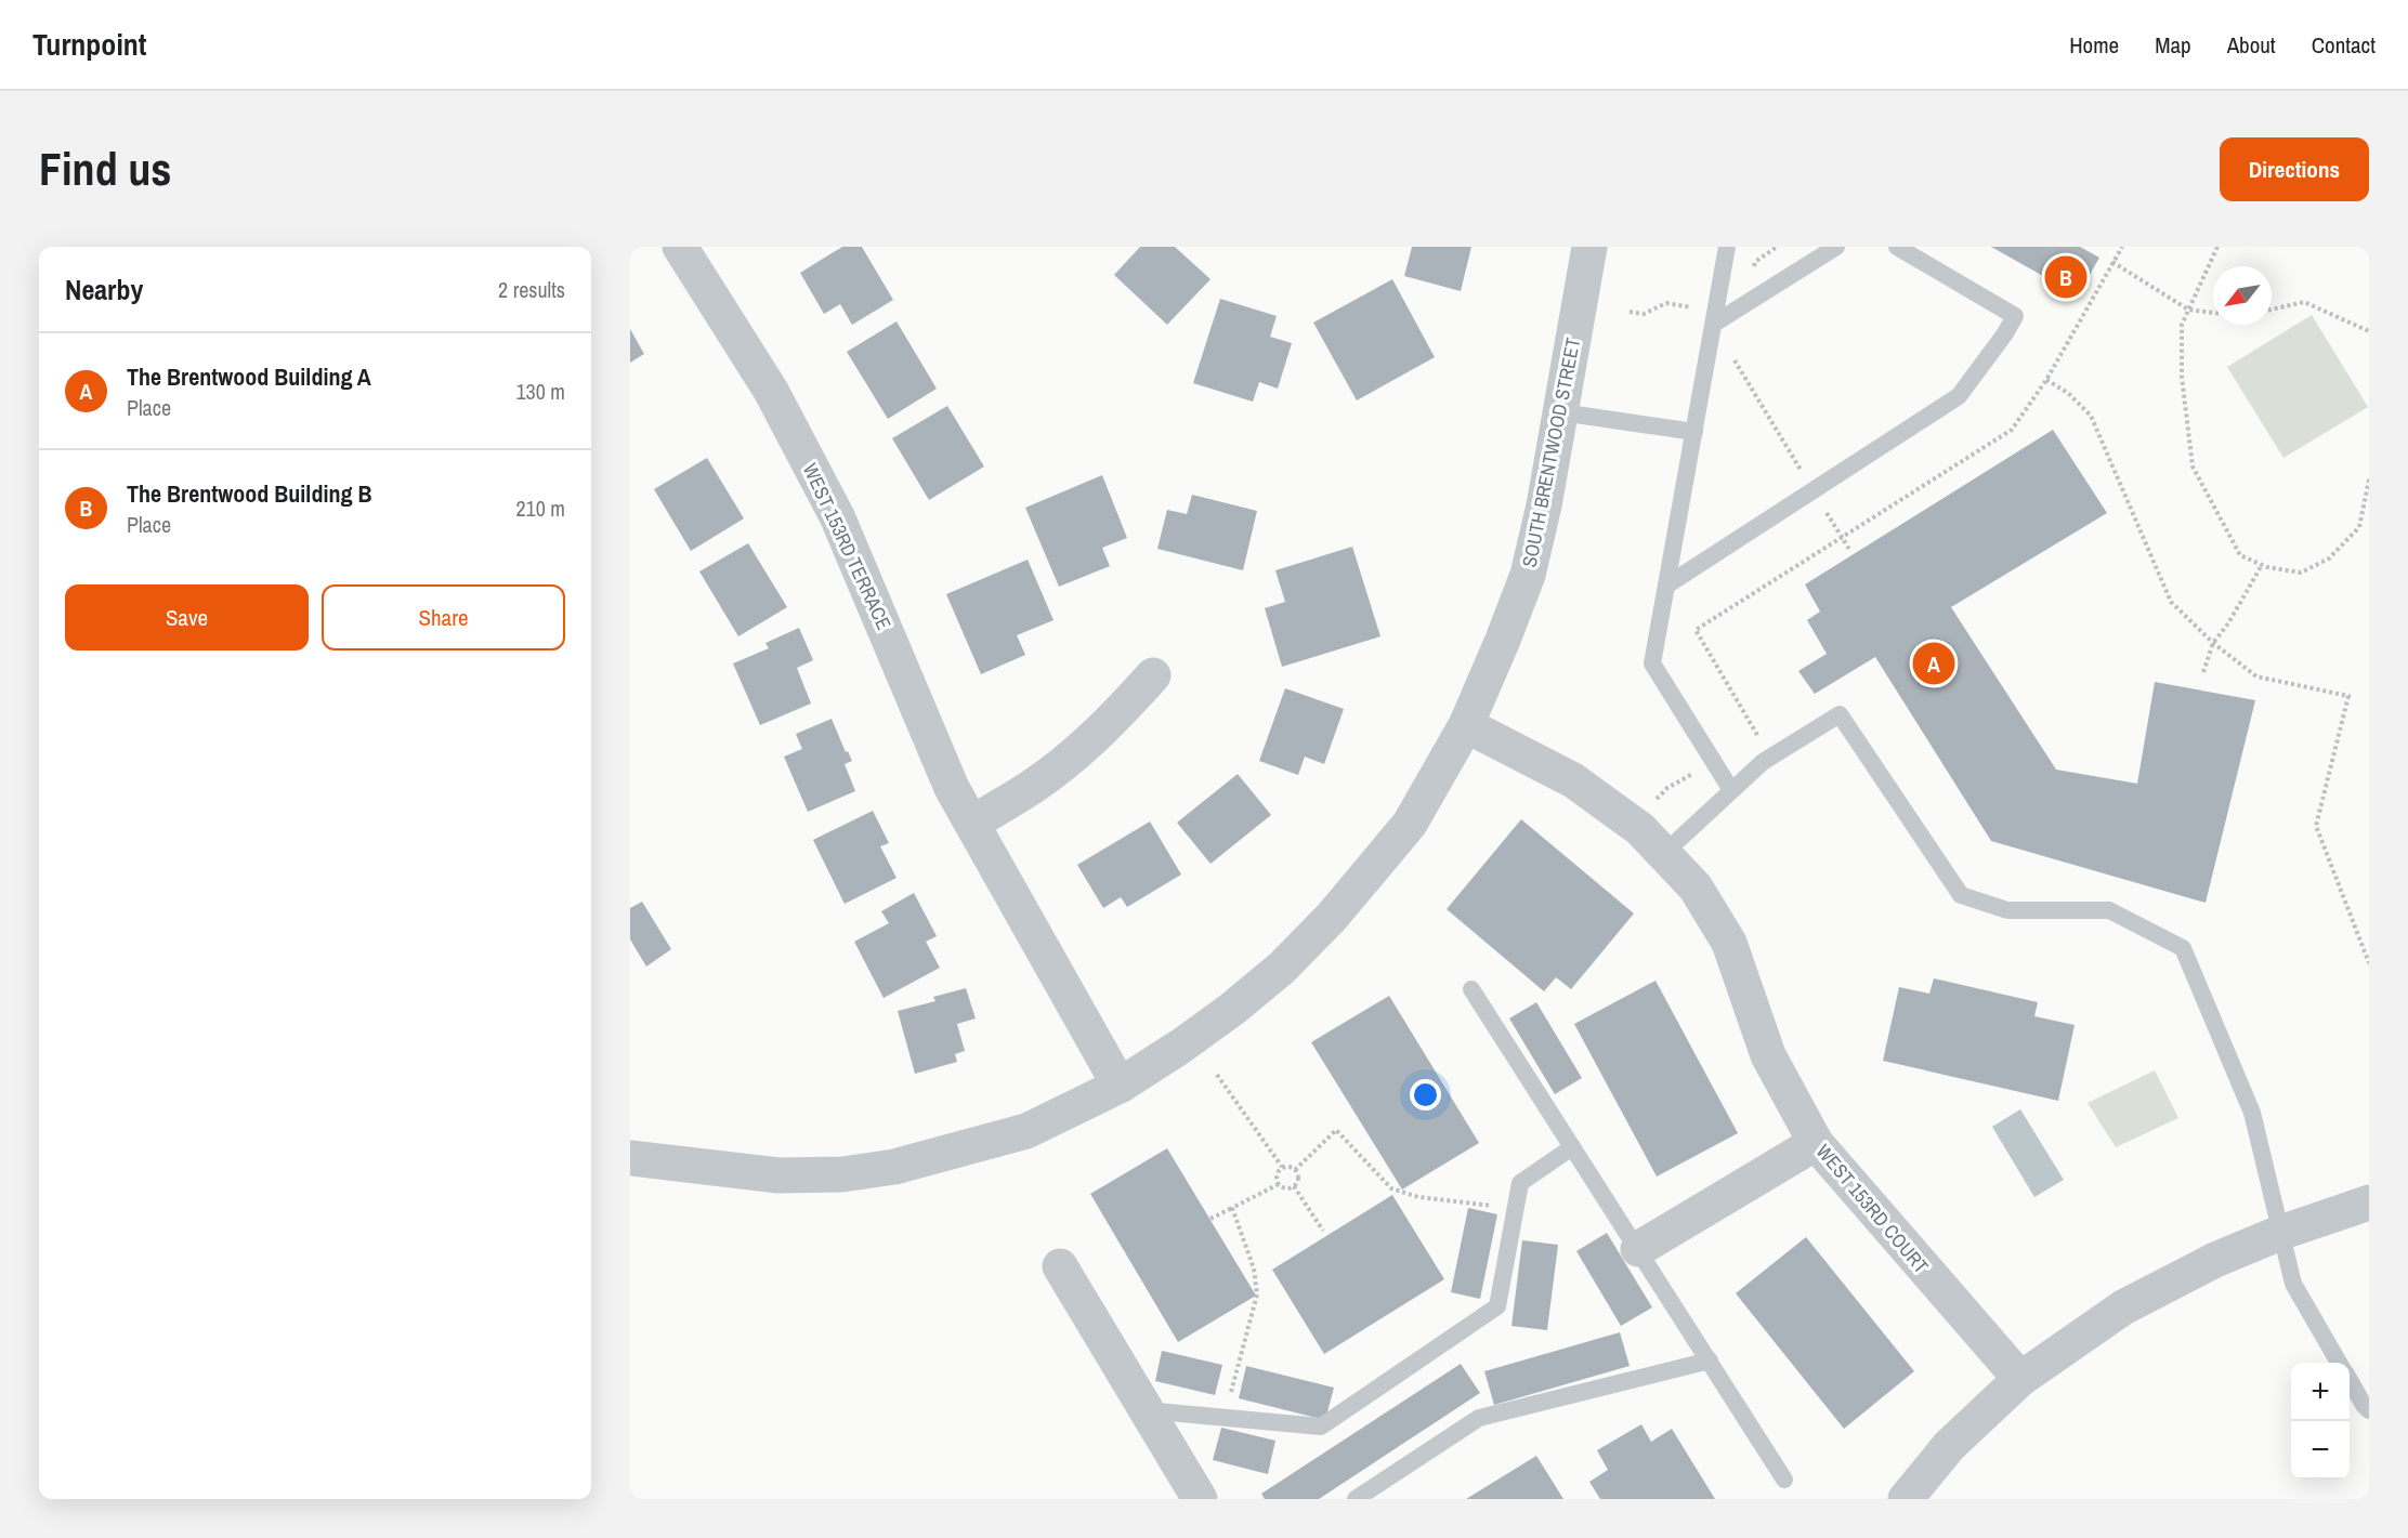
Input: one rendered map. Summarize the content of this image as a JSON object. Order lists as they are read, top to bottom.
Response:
{
  "streets": {
    "street": ["SOUTH BRENTWOOD STREET", "WEST 153RD TERRACE", "WEST 153RD COURT"]
  },
  "crossings": [
    ["SOUTH BRENTWOOD STREET", "WEST 153RD TERRACE"],
    ["SOUTH BRENTWOOD STREET", "WEST 153RD COURT"]
  ],
  "north": "bottom left",
  "page": {
    "header": "Turnpoint",
    "nav": [
      "Home",
      "Map",
      "About",
      "Contact"
    ],
    "buttons": [
      "Directions",
      ["Save", "Share"]
    ],
    "title": "Find us",
    "heading": ["Nearby", "2 results"],
    "pins": ["B", "A"],
    "list": [
      {
        "mark": "A",
        "name": "The Brentwood Building A",
        "note": "Place",
        "value": "130 m"
      },
      {
        "mark": "B",
        "name": "The Brentwood Building B",
        "note": "Place",
        "value": "210 m"
      }
    ],
    "map_buttons": ["+", "−"]
  }
}
